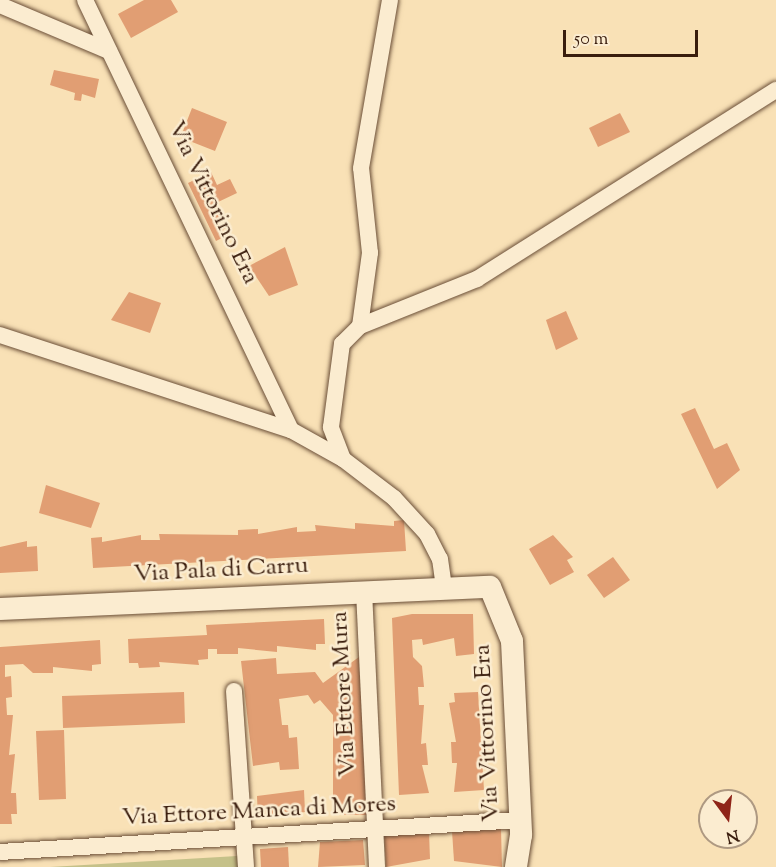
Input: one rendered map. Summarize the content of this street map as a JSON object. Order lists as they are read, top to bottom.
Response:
{
  "streets": {
    "street": [
      "Via Vittorino Era",
      "Via Pala di Carru",
      "Via Ettore Mura",
      "Via Ettore Manca di Mores"
    ]
  },
  "crossings": [
    ["Via Vittorino Era", "Via Pala di Carru"],
    ["Via Vittorino Era", "Via Ettore Manca di Mores"],
    ["Via Pala di Carru", "Via Ettore Mura"],
    ["Via Ettore Mura", "Via Ettore Manca di Mores"]
  ],
  "scale_bar": "50 m",
  "north": "bottom"
}
